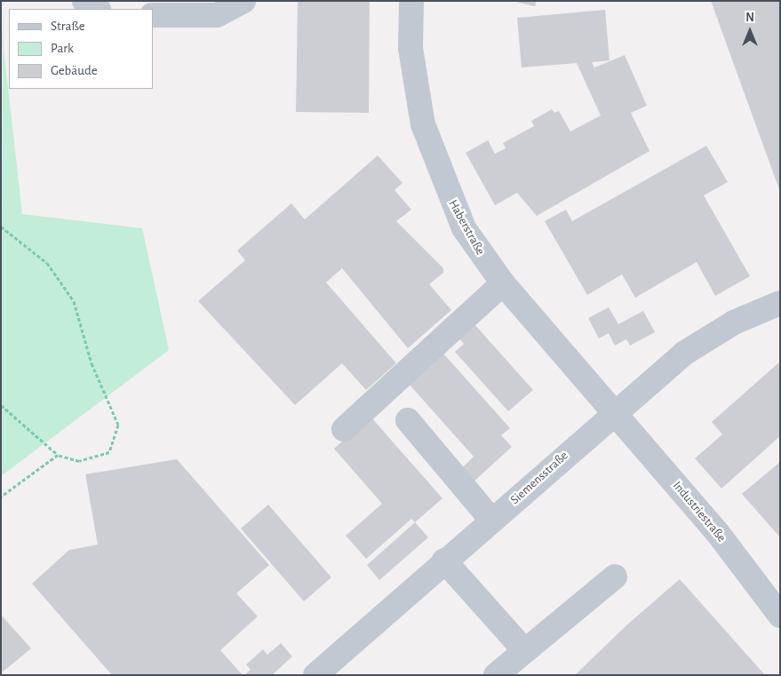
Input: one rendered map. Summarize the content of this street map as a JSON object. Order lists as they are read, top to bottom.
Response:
{
  "streets": {
    "street": ["Haberstraße", "Siemensstraße", "Industriestraße"]
  },
  "crossings": [
    ["Haberstraße", "Siemensstraße"],
    ["Haberstraße", "Industriestraße"],
    ["Siemensstraße", "Industriestraße"]
  ],
  "legend": ["Straße", "Park", "Gebäude"],
  "north": "top"
}
